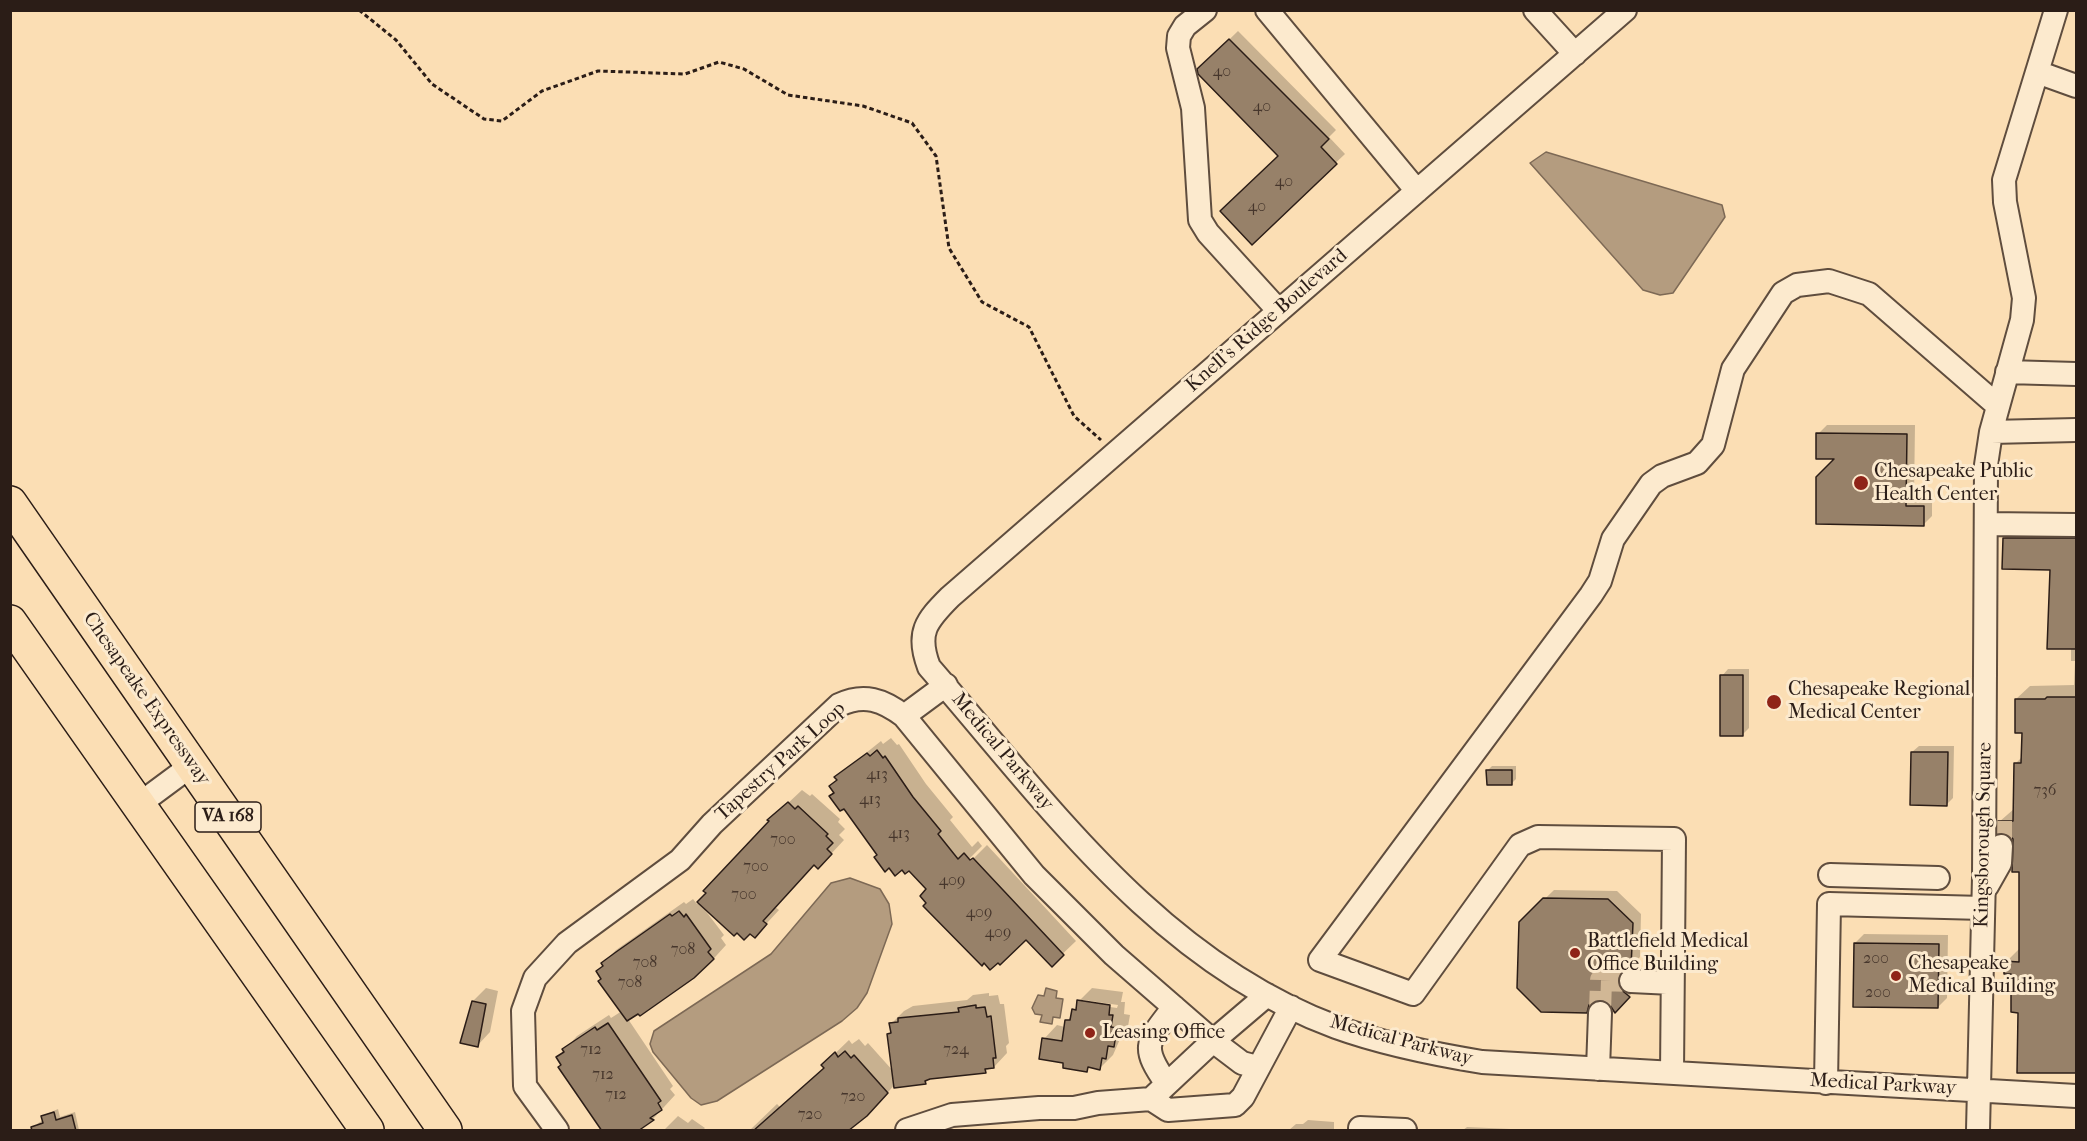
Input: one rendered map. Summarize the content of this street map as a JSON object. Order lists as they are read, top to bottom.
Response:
{
  "streets": {
    "highway": ["Chesapeake Expressway", "VA 168"],
    "street": [
      "Knell's Ridge Boulevard",
      "Medical Parkway",
      "Tapestry Park Loop",
      "Kingsborough Square"
    ]
  },
  "crossings": [
    ["Knell's Ridge Boulevard", "Medical Parkway"],
    ["Medical Parkway", "Kingsborough Square"]
  ],
  "places": [
    "Chesapeake Public Health Center",
    "Chesapeake Regional Medical Center",
    "Battlefield Medical Office Building",
    "Chesapeake Medical Building",
    "Leasing Office"
  ],
  "house_numbers": [
    "40",
    "40",
    "40",
    "40",
    "413",
    "736",
    "413",
    "413",
    "700",
    "700",
    "409",
    "700",
    "409",
    "409",
    "708",
    "200",
    "708",
    "708",
    "200",
    "712",
    "724",
    "712",
    "712",
    "720",
    "720"
  ]
}
